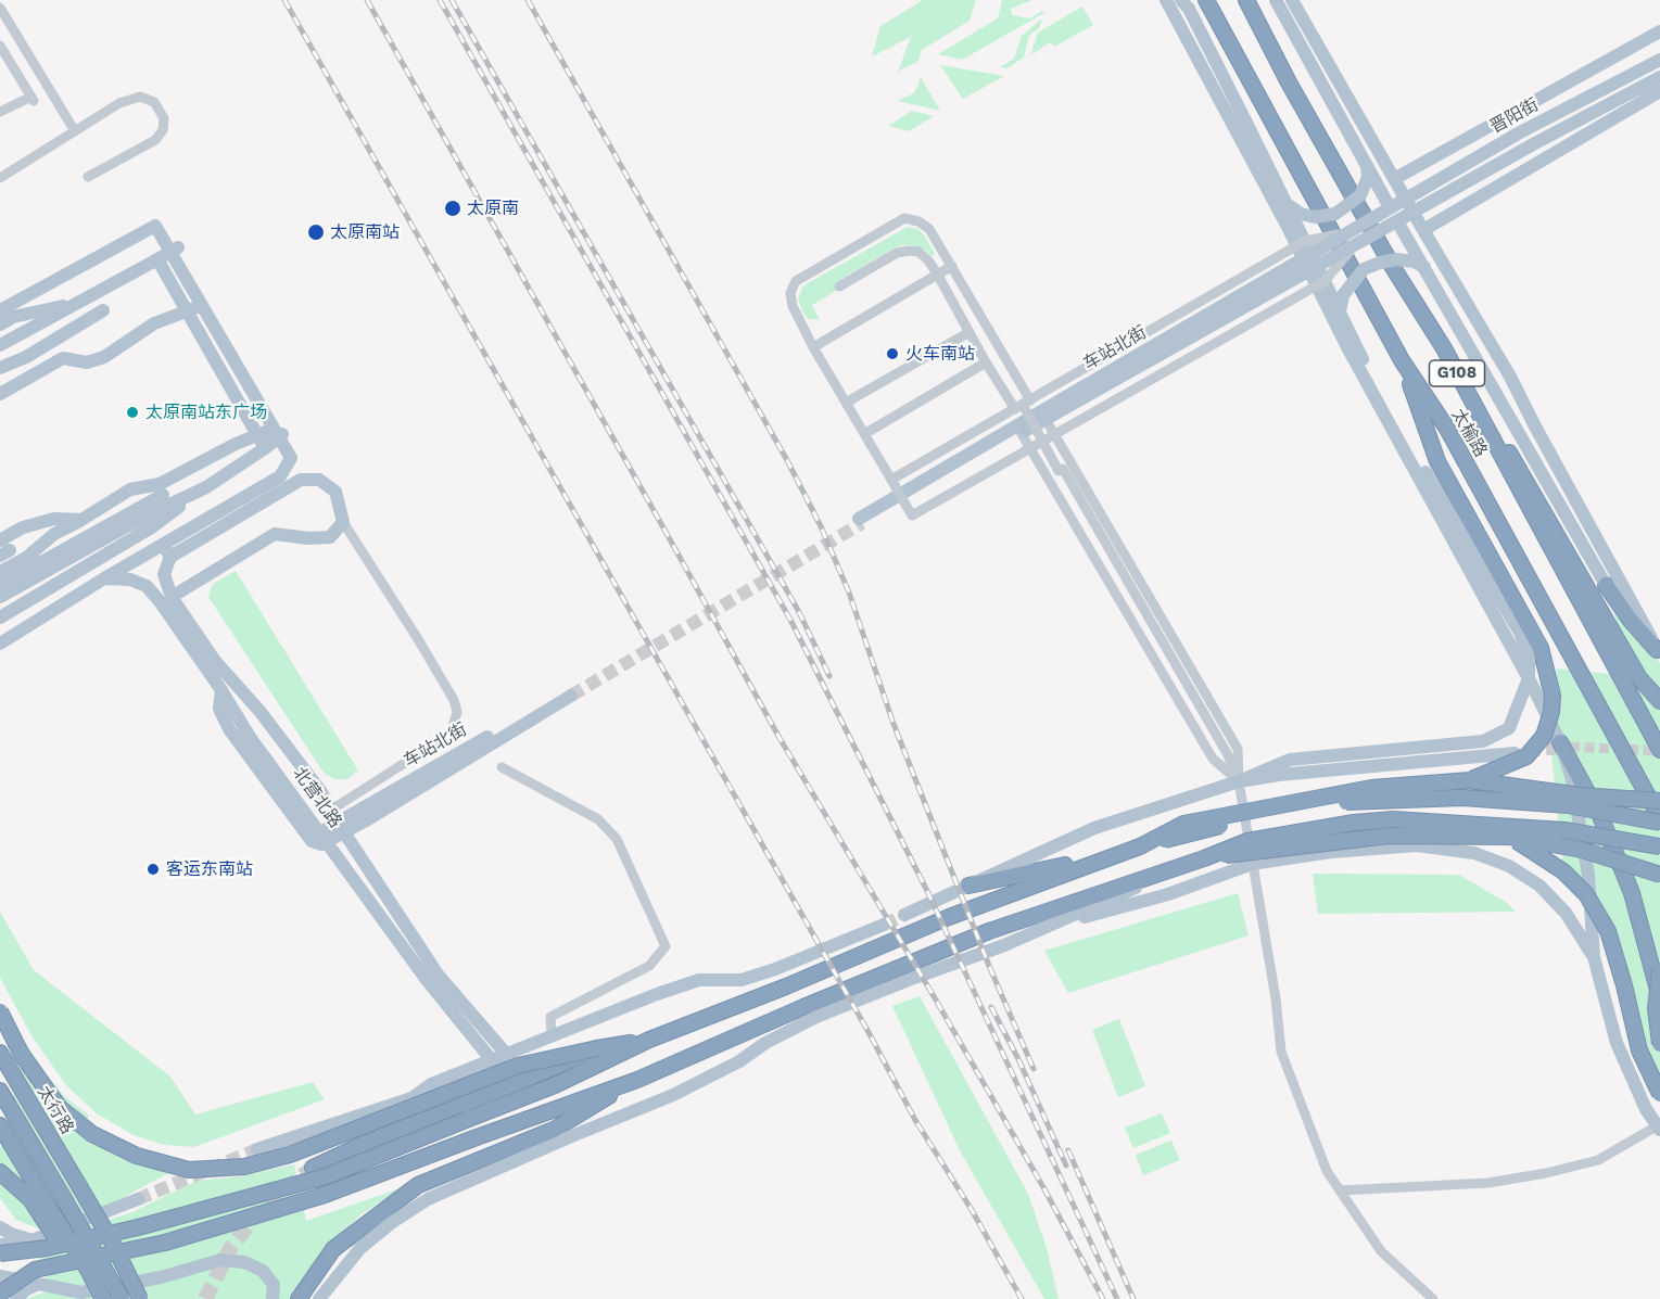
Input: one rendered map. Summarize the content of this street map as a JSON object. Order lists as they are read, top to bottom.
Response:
{
  "streets": {
    "highway": ["G108", "太榆路", "太行路"],
    "main road": ["晋阳街", "车站北街", "北营北路"]
  },
  "crossings": [
    ["车站北街", "北营北路"]
  ],
  "places": [
    "太原南",
    "太原南站",
    "火车南站",
    "太原南站东广场",
    "客运东南站"
  ]
}
